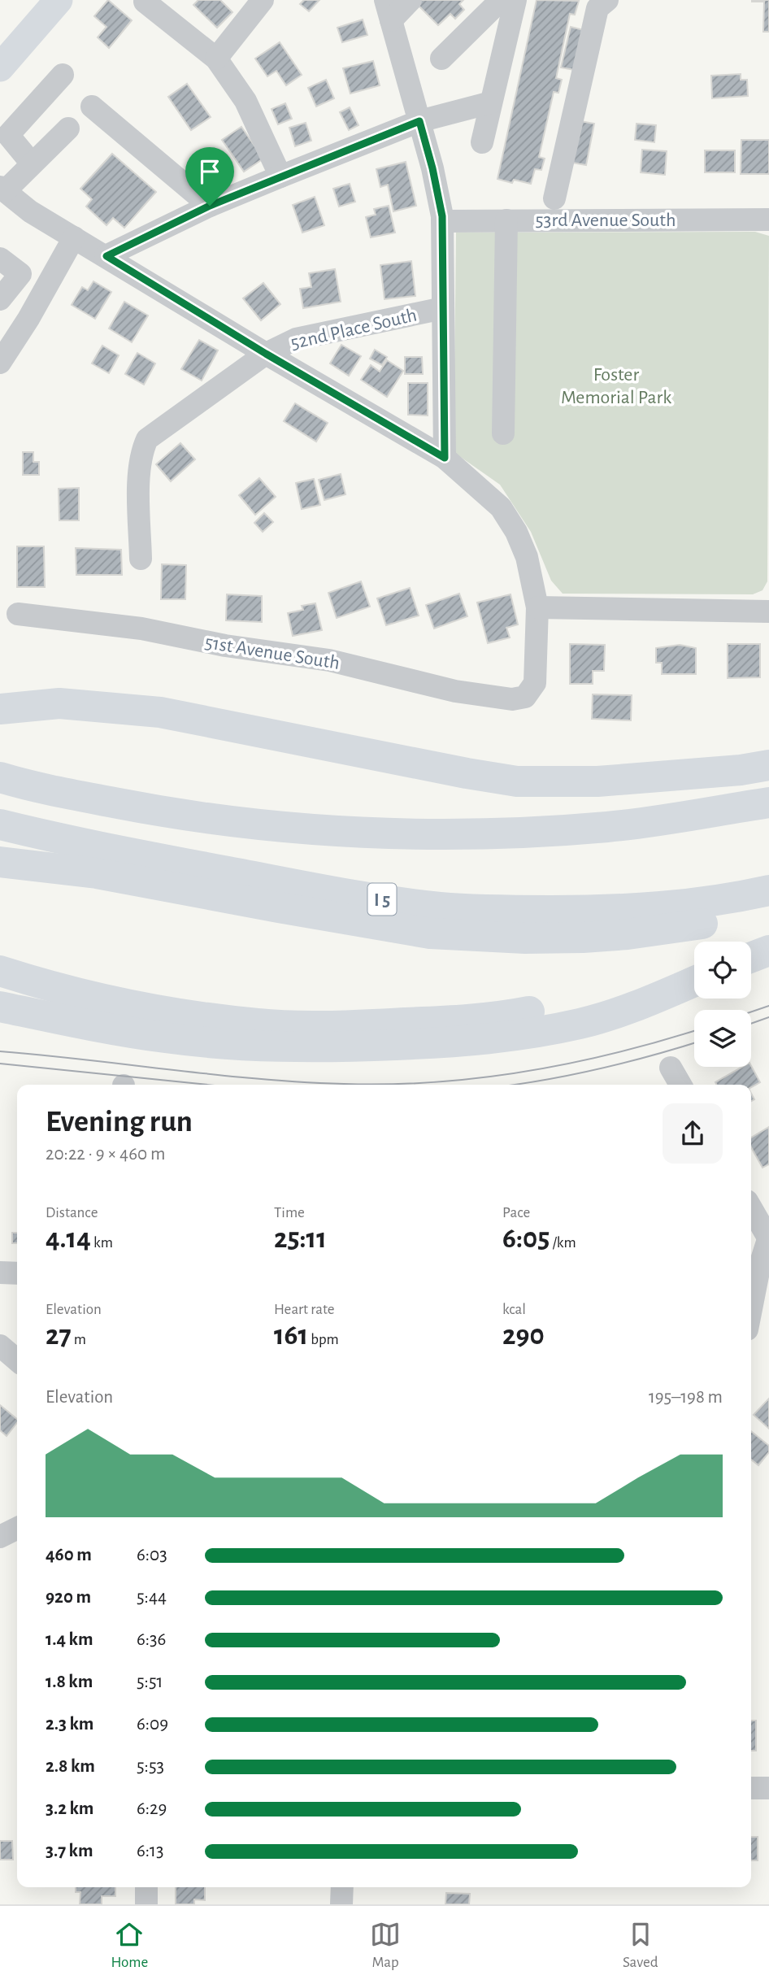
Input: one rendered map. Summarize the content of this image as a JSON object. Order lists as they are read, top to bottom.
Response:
{
  "streets": {
    "highway": ["I 5"],
    "street": ["53rd Avenue South", "52nd Place South", "51st Avenue South"]
  },
  "parks": ["Foster Memorial Park"],
  "page": {
    "heading": ["Evening run", "20:22 · 9 × 460 m"],
    "stats": [
      ["Distance", "4.14 km"],
      ["Time", "25:11"],
      ["Pace", "6:05 /km"],
      ["Elevation", "27 m"],
      ["Heart rate", "161 bpm"],
      ["kcal", "290"]
    ],
    "chart": ["Elevation", "195–198 m"],
    "list": [
      {
        "name": "460 m",
        "note": "6:03"
      },
      {
        "name": "920 m",
        "note": "5:44"
      },
      {
        "name": "1.4 km",
        "note": "6:36"
      },
      {
        "name": "1.8 km",
        "note": "5:51"
      },
      {
        "name": "2.3 km",
        "note": "6:09"
      },
      {
        "name": "2.8 km",
        "note": "5:53"
      },
      {
        "name": "3.2 km",
        "note": "6:29"
      },
      {
        "name": "3.7 km",
        "note": "6:13"
      }
    ],
    "tabs": ["Home", "Map", "Saved"]
  }
}
